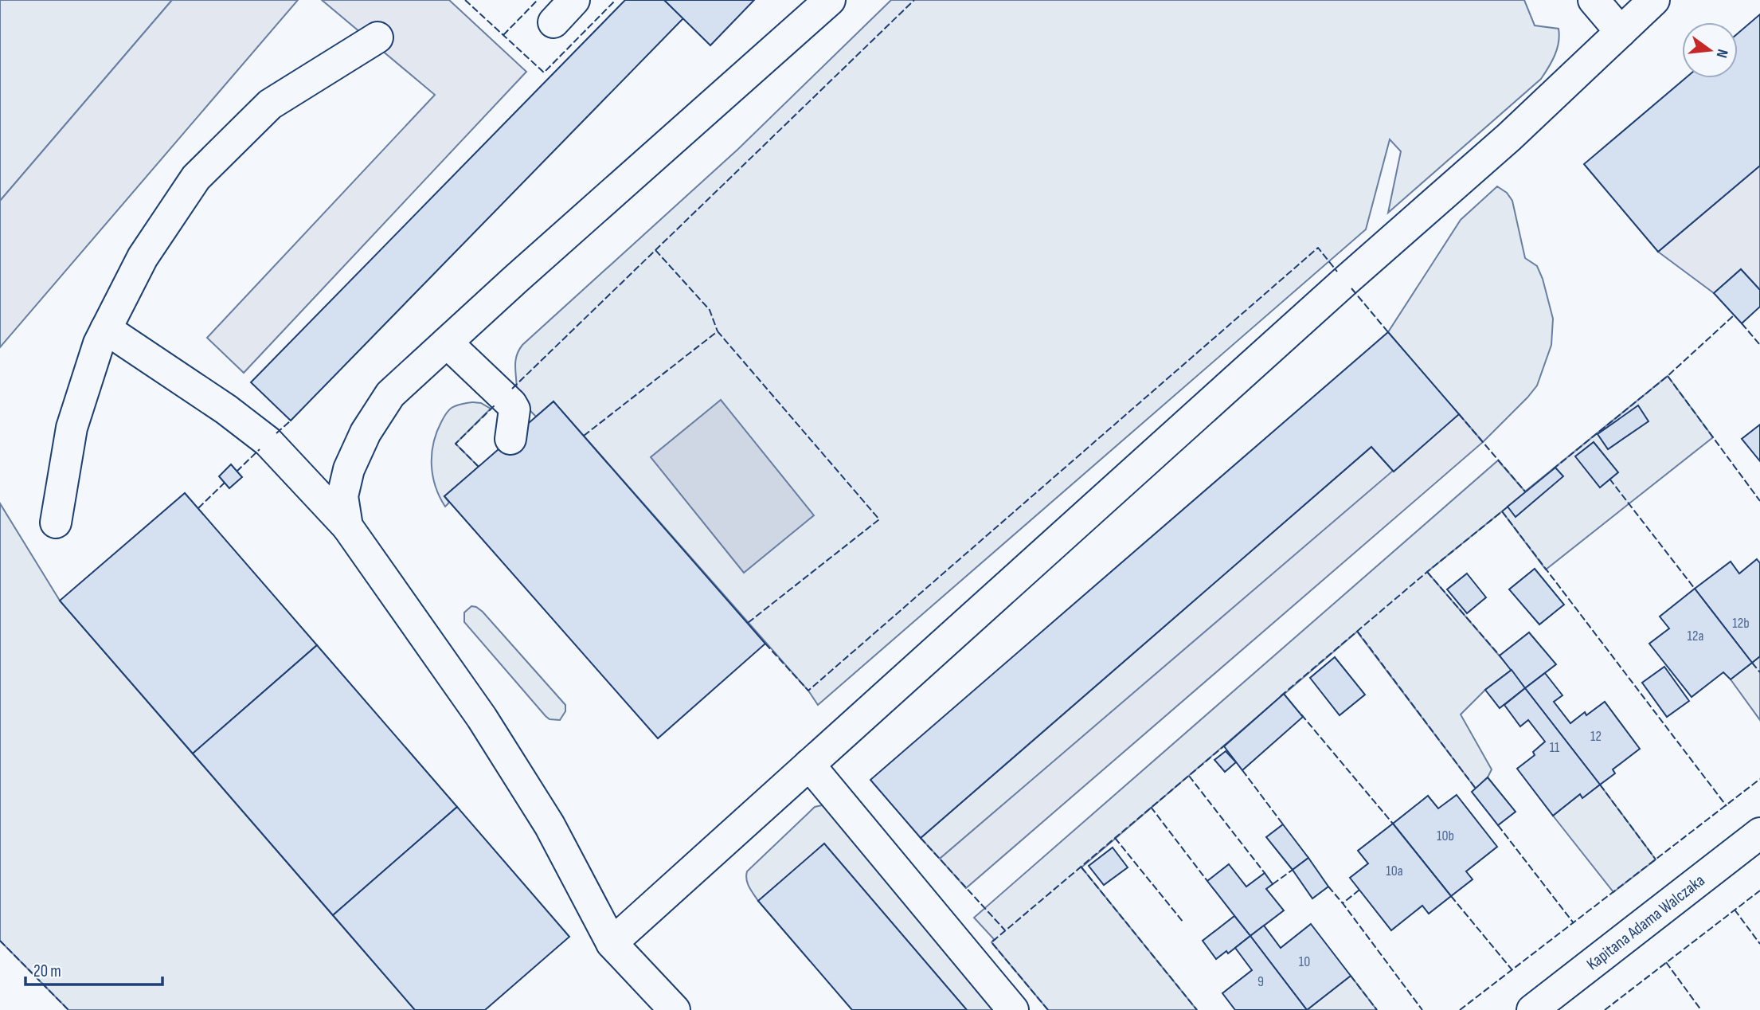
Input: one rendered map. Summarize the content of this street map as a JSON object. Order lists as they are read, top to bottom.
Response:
{
  "streets": {
    "street": ["Kapitana Adama Walczaka"]
  },
  "house_numbers": [
    "12b",
    "12a",
    "12",
    "11",
    "10b",
    "10a",
    "10",
    "9"
  ],
  "scale_bar": "20 m",
  "north": "right"
}
